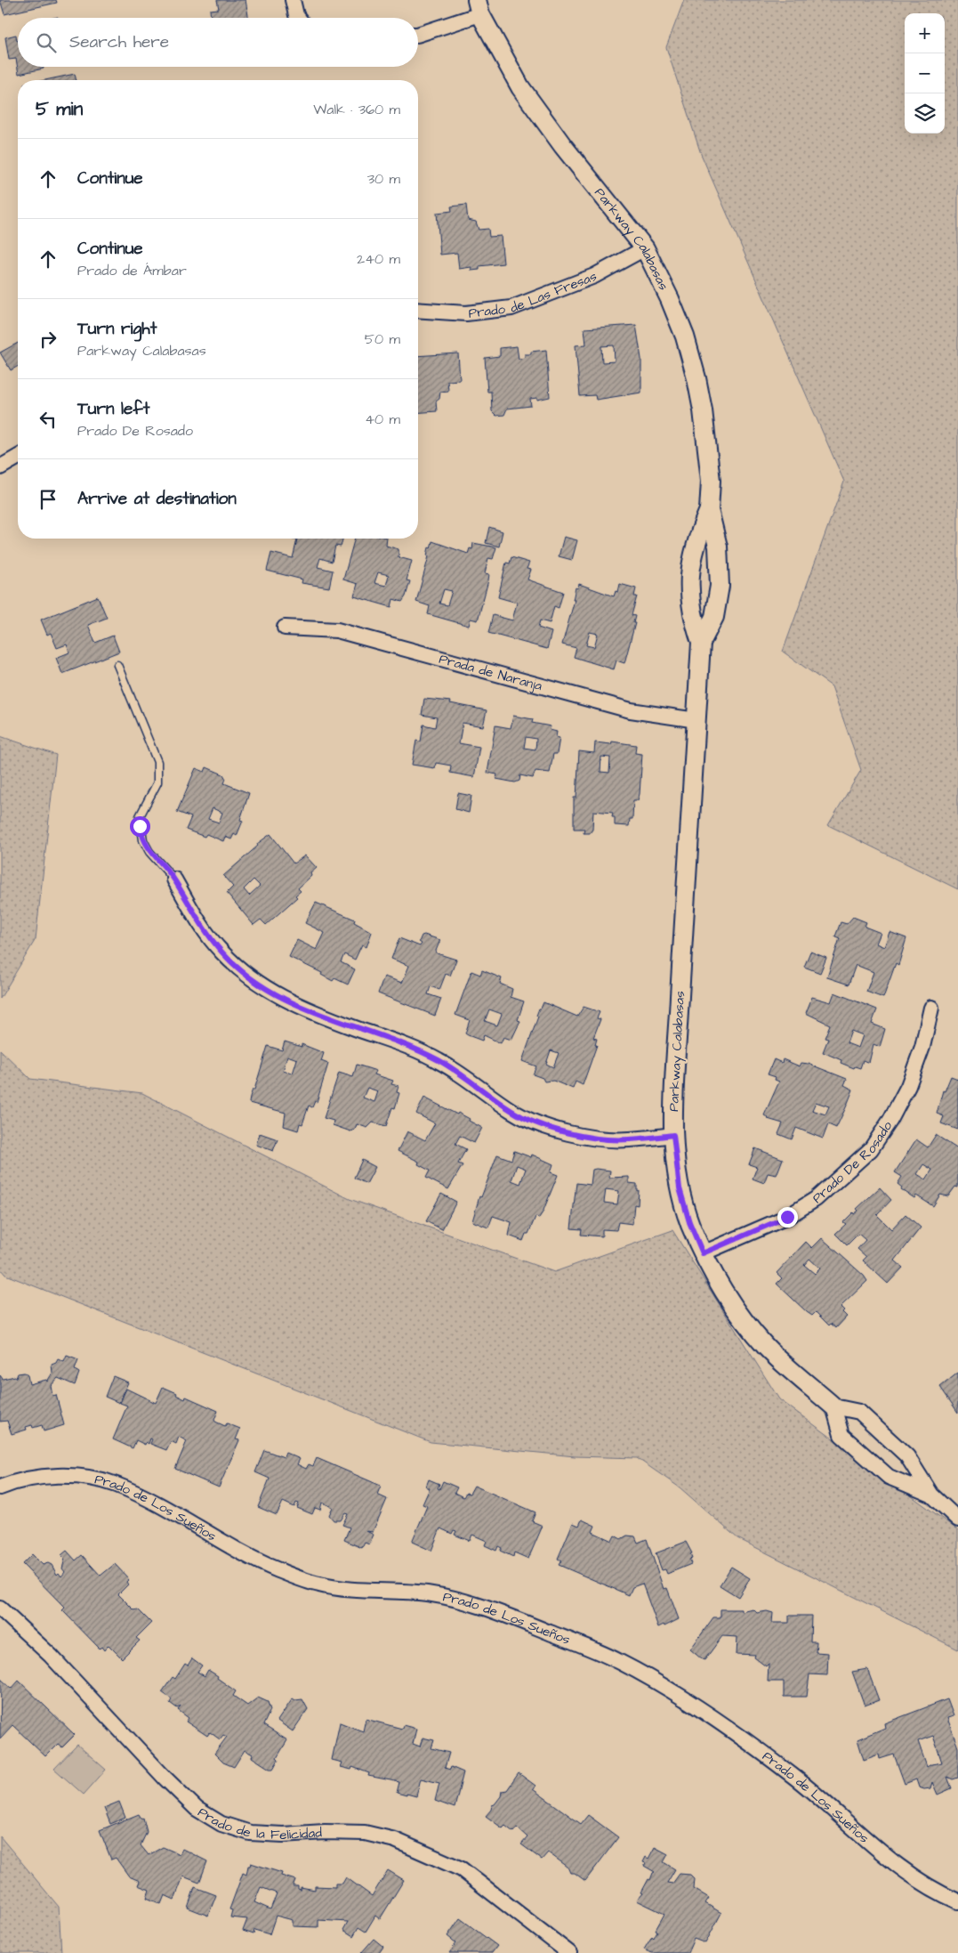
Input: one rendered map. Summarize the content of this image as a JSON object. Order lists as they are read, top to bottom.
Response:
{
  "streets": {
    "street": [
      "Parkway Calabasas",
      "Prado de Las Fresas",
      "Prada de Naranja",
      "Prado De Rosado",
      "Prado de Los Sueños",
      "Prado de la Felicidad"
    ]
  },
  "crossings": [
    ["Parkway Calabasas", "Prado de Las Fresas"],
    ["Parkway Calabasas", "Prada de Naranja"],
    ["Parkway Calabasas", "Prado De Rosado"]
  ],
  "page": {
    "map_buttons": ["+", "−"],
    "search": "Search here",
    "heading": ["5 min", "Walk · 360 m"],
    "list": [
      ["Continue", "30 m"],
      ["Continue", "Prado de Ámbar", "240 m"],
      ["Turn right", "Parkway Calabasas", "50 m"],
      ["Turn left", "Prado De Rosado", "40 m"],
      "Arrive at destination"
    ]
  }
}
